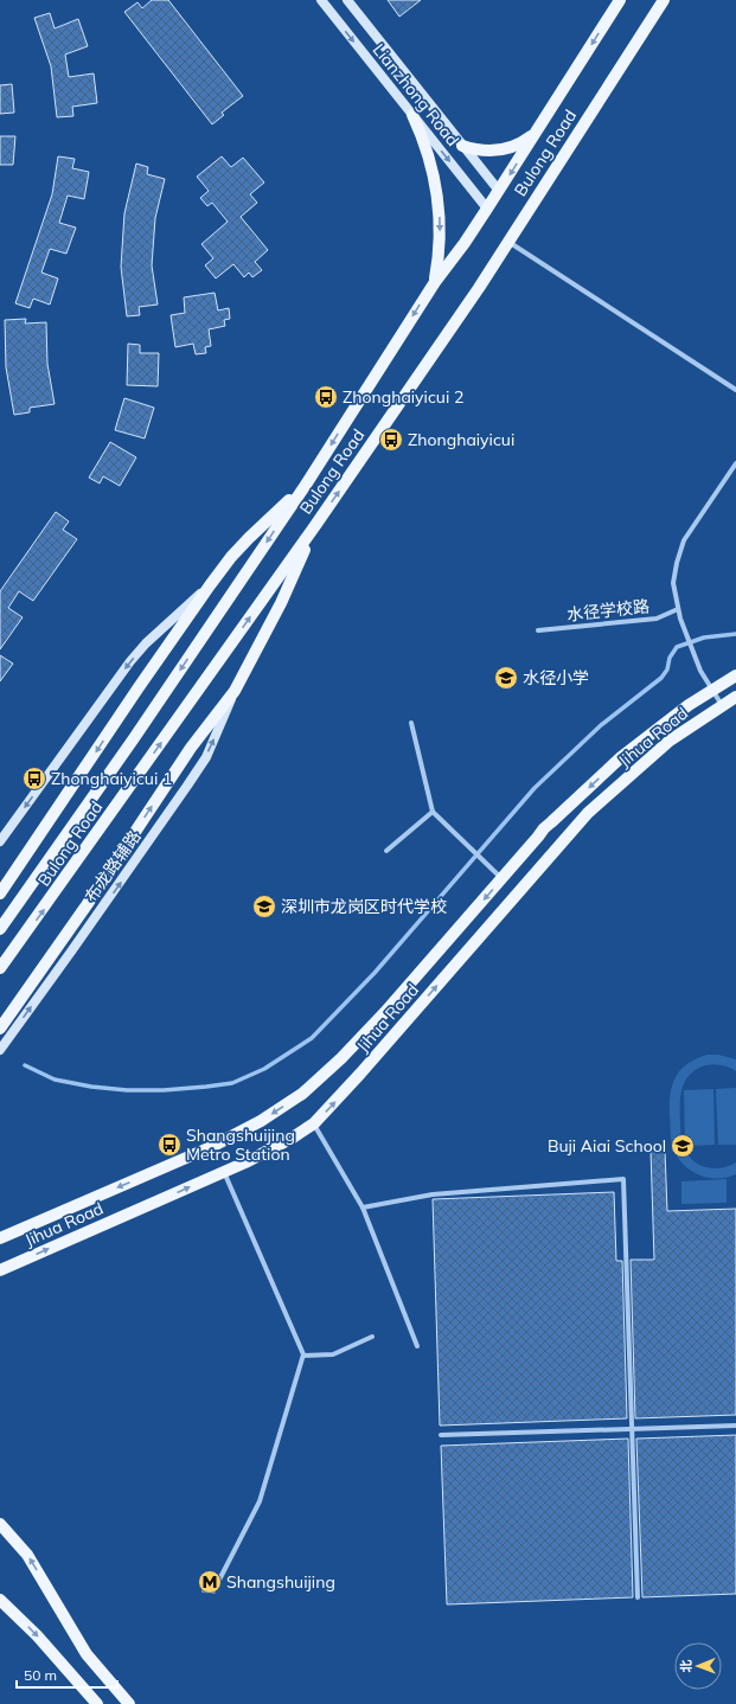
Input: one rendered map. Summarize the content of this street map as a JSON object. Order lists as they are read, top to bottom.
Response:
{
  "streets": {
    "main road": [
      "Lianzhong Road",
      "Bulong Road",
      "Jihua Road",
      "布龙路辅路"
    ],
    "street": ["水径学校路"]
  },
  "crossings": [
    ["Lianzhong Road", "Bulong Road"]
  ],
  "places": {
    "bus stop": [
      "Zhonghaiyicui 2",
      "Zhonghaiyicui",
      "Zhonghaiyicui 1",
      "Shangshuijing Metro Station"
    ],
    "school or university": ["水径小学", "深圳市龙岗区时代学校", "Buji Aiai School"],
    "metro station": ["Shangshuijing"]
  },
  "scale_bar": "50 m",
  "north": "left"
}
